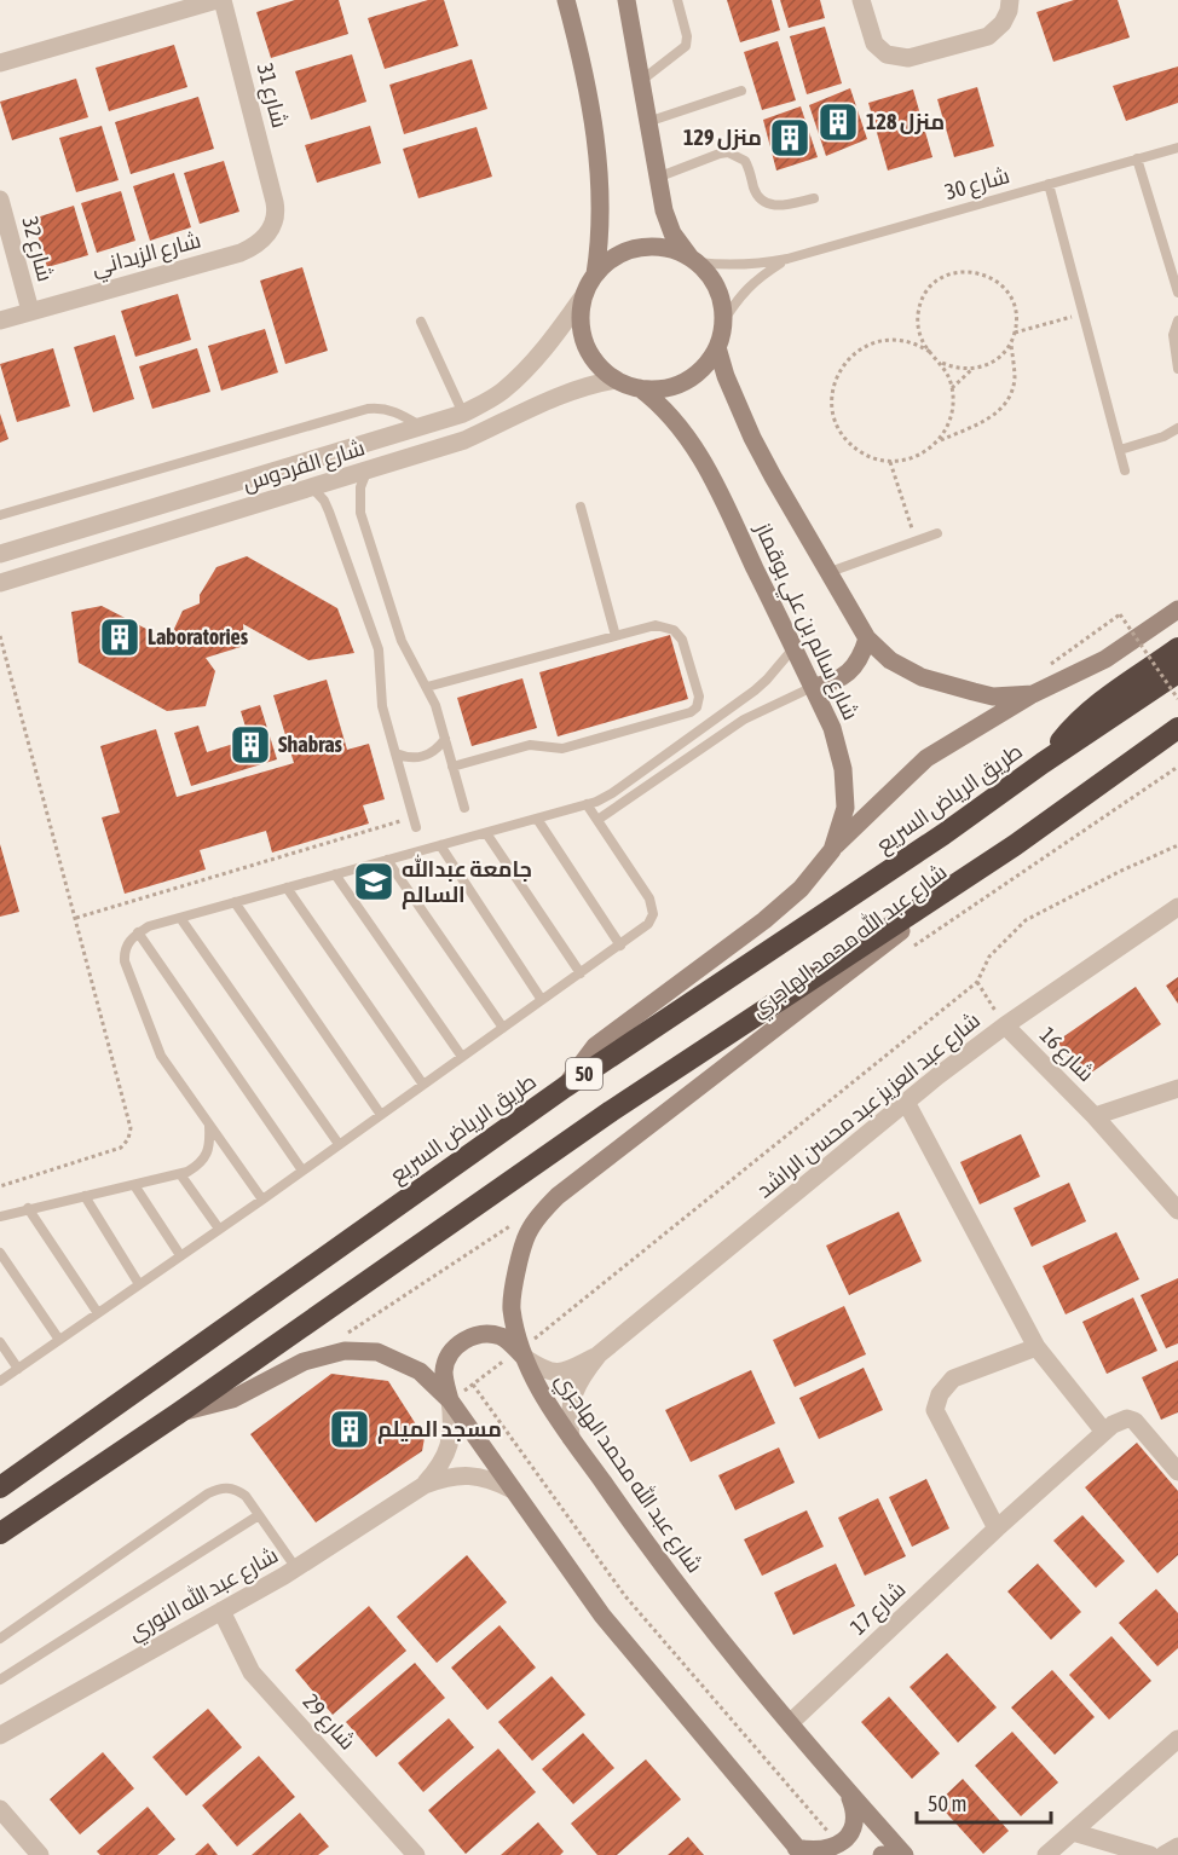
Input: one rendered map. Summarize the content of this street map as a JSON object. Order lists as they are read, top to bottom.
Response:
{
  "streets": {
    "highway": ["طريق الرياض السريع", "50"],
    "main road": ["شارع سالم بن علي بوقماز", "شارع عبد الله محمد الهاجري"],
    "street": [
      "شارع 31",
      "شارع 32",
      "شارع الزبداني",
      "شارع الفردوس",
      "شارع 16",
      "شارع عبد العزيز عبد محسن الراشد",
      "شارع عبد الله النوري",
      "شارع 17",
      "شارع 29"
    ],
    "lane": ["شارع 30"]
  },
  "crossings": [
    ["شارع 31", "شارع الزبداني"],
    ["شارع 30", "شارع الفردوس"],
    ["شارع 30", "شارع سالم بن علي بوقماز"],
    ["شارع 32", "شارع الزبداني"],
    ["شارع الفردوس", "شارع سالم بن علي بوقماز"],
    ["شارع سالم بن علي بوقماز", "طريق الرياض السريع"],
    ["شارع عبد الله محمد الهاجري", "50"],
    ["شارع عبد الله محمد الهاجري", "شارع عبد العزيز عبد محسن الراشد"],
    ["شارع عبد الله محمد الهاجري", "شارع 17"],
    ["شارع 16", "شارع عبد العزيز عبد محسن الراشد"],
    ["شارع عبد الله النوري", "شارع 29"]
  ],
  "places": {
    "building": [
      "منزل 128",
      "منزل 129",
      "Laboratories",
      "Shabras",
      "مسجد الميلم"
    ],
    "school or university": ["جامعة عبدالله السالم"]
  },
  "scale_bar": "50 m"
}
